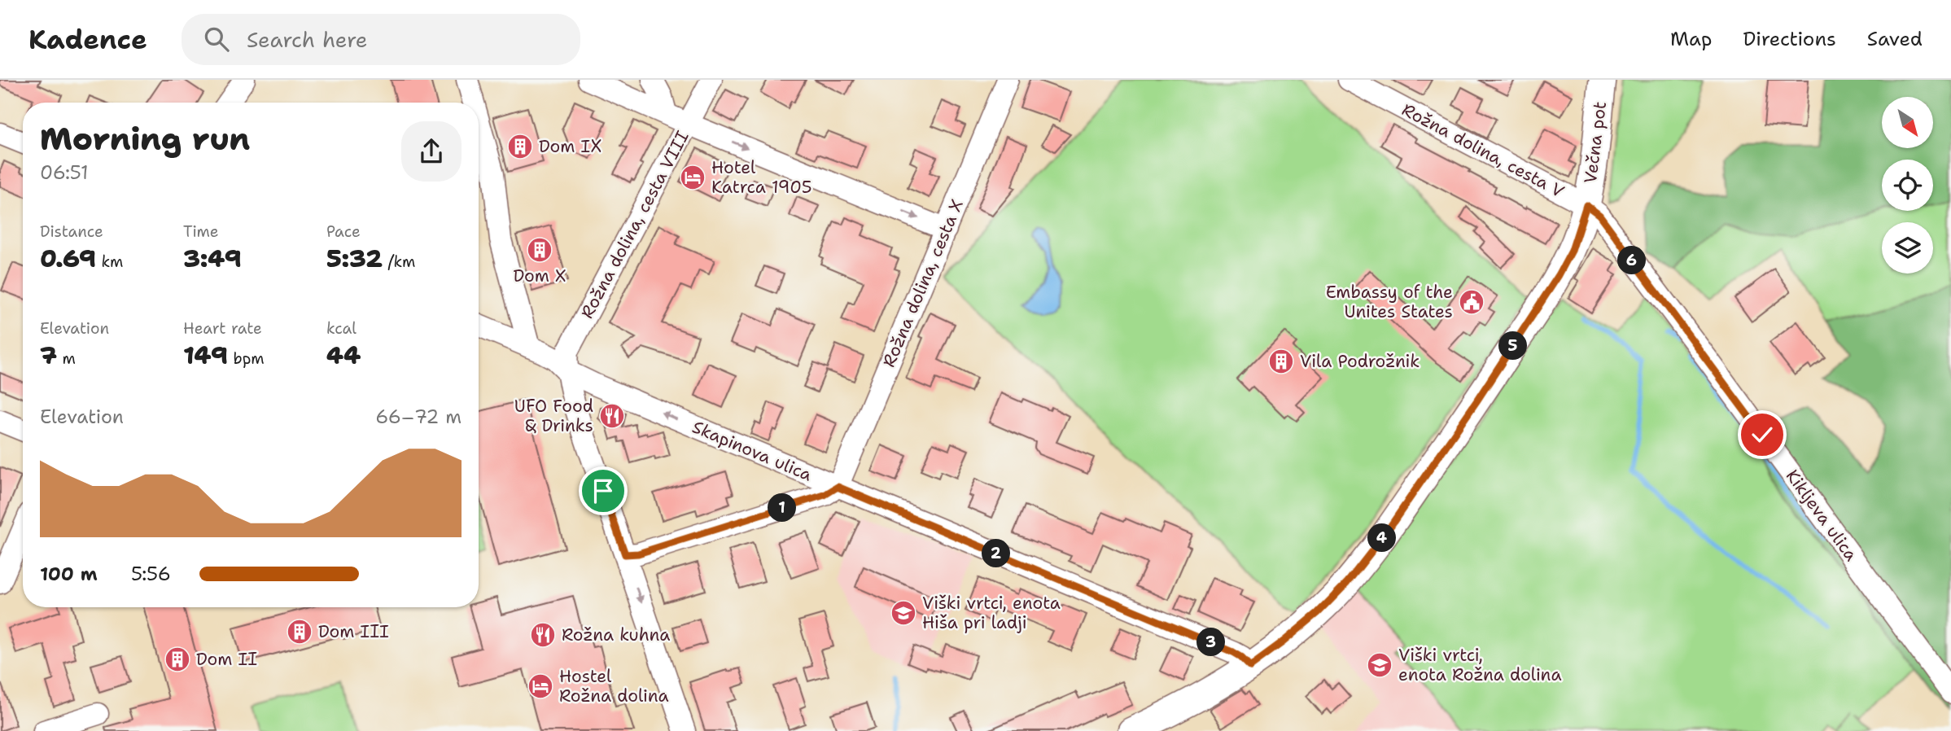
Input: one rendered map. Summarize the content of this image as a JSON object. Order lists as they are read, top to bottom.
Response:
{
  "streets": {
    "main road": ["Večna pot"],
    "street": [
      "Rožna dolina, cesta V",
      "Rožna dolina, cesta VIII",
      "Rožna dolina, cesta X",
      "Skapinova ulica",
      "Kikljeva ulica"
    ]
  },
  "crossings": [
    ["Večna pot", "Rožna dolina, cesta V"],
    ["Večna pot", "Skapinova ulica"],
    ["Večna pot", "Kikljeva ulica"],
    ["Rožna dolina, cesta V", "Kikljeva ulica"],
    ["Rožna dolina, cesta VIII", "Skapinova ulica"],
    ["Rožna dolina, cesta X", "Skapinova ulica"]
  ],
  "places": {
    "building": [
      "Dom IX",
      "Dom X",
      "Vila Podrožnik",
      "Dom III",
      "Dom II"
    ],
    "hotel": ["Hotel Katrca 1905", "Hostel Rožna dolina"],
    "public building": ["Embassy of the Unites States"],
    "restaurant": ["UFO Food & Drinks", "Rožna kuhna"],
    "school or university": ["Viški vrtci, enota Hiša pri ladji", "Viški vrtci, enota Rožna dolina"]
  },
  "north": "bottom right",
  "page": {
    "header": "Kadence",
    "search": "Search here",
    "nav": ["Map", "Directions", "Saved"],
    "heading": ["Morning run", "06:51"],
    "stats": [
      ["Distance", "0.69 km"],
      ["Time", "3:49"],
      ["Pace", "5:32 /km"],
      ["Elevation", "7 m"],
      ["Heart rate", "149 bpm"],
      ["kcal", "44"]
    ],
    "pins": [
      "6",
      "5",
      "1",
      "4",
      "2",
      "3"
    ],
    "chart": ["Elevation", "66–72 m"],
    "list": [
      {
        "name": "100 m",
        "note": "5:56"
      }
    ]
  }
}
